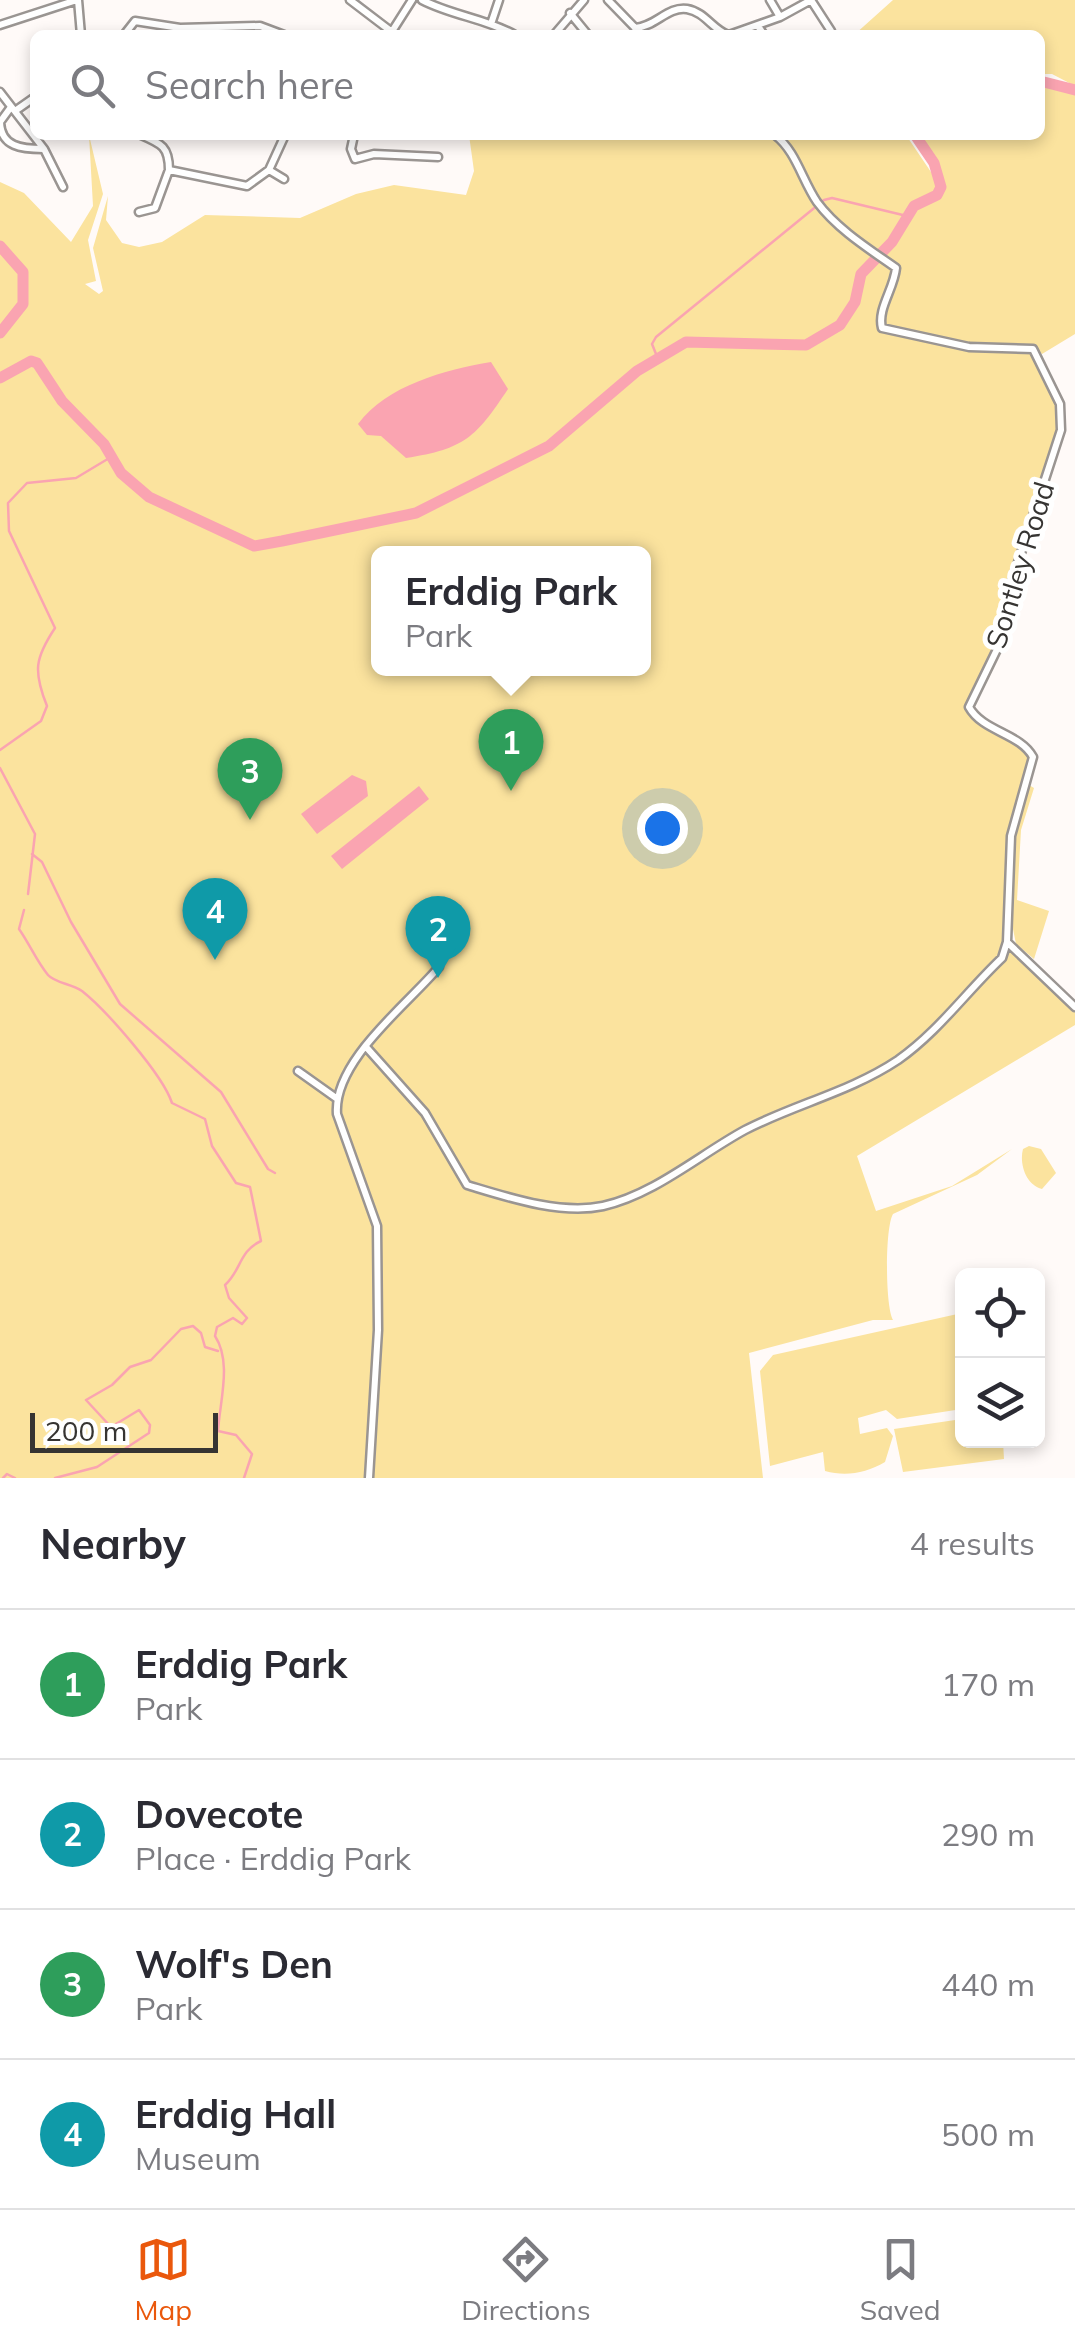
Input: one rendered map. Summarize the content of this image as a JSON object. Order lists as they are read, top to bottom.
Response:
{
  "streets": {
    "street": ["Sontley Road"]
  },
  "scale_bar": "200 m",
  "page": {
    "search": "Search here",
    "popup": ["Erddig Park", "Park"],
    "pins": [
      "1",
      "3",
      "4",
      "2"
    ],
    "scale": "200 m",
    "heading": ["Nearby", "4 results"],
    "list": [
      {
        "mark": "1",
        "name": "Erddig Park",
        "note": "Park",
        "value": "170 m"
      },
      {
        "mark": "2",
        "name": "Dovecote",
        "note": "Place · Erddig Park",
        "value": "290 m"
      },
      {
        "mark": "3",
        "name": "Wolf's Den",
        "note": "Park",
        "value": "440 m"
      },
      {
        "mark": "4",
        "name": "Erddig Hall",
        "note": "Museum",
        "value": "500 m"
      }
    ],
    "nav": ["Map", "Directions", "Saved"]
  }
}
